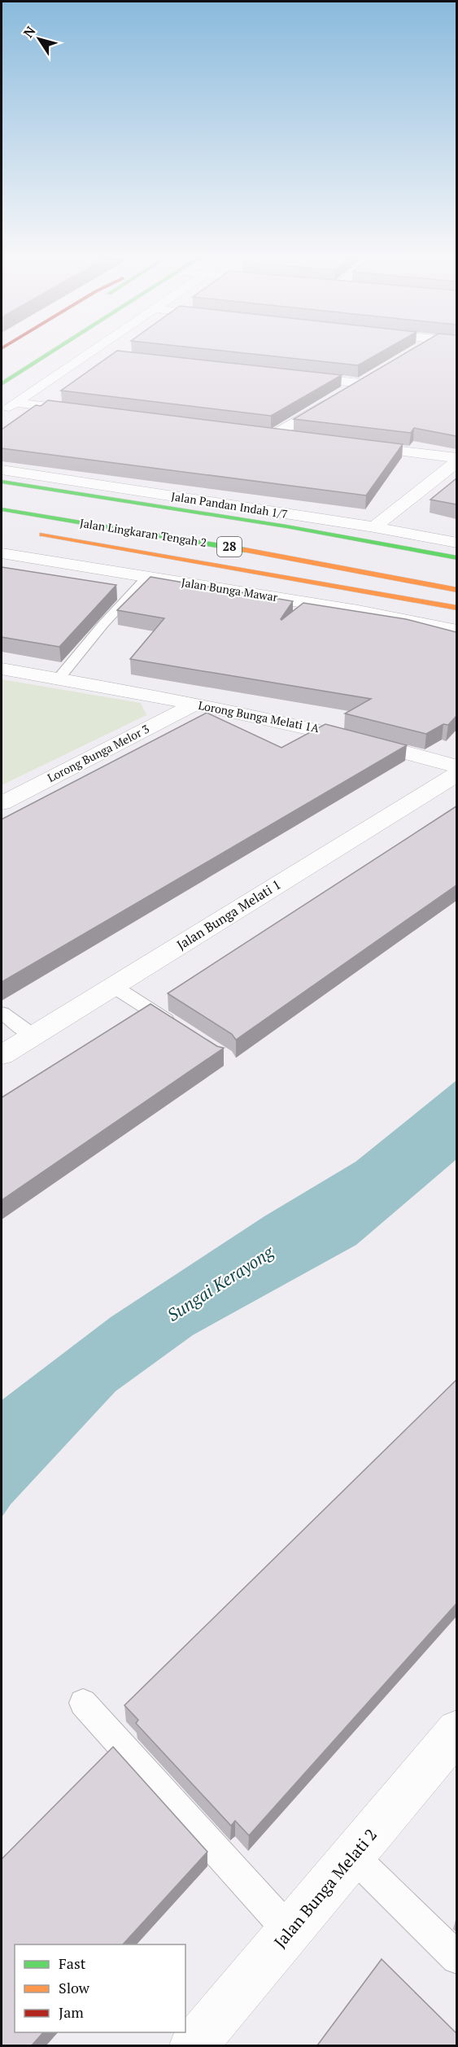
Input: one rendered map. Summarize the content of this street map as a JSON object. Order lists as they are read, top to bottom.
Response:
{
  "streets": {
    "highway": ["Jalan Lingkaran Tengah 2", "28"],
    "street": [
      "Jalan Pandan Indah 1/7",
      "Jalan Bunga Mawar",
      "Lorong Bunga Melati 1A",
      "Lorong Bunga Melor 3",
      "Jalan Bunga Melati 1",
      "Jalan Bunga Melati 2"
    ]
  },
  "crossings": [
    ["Lorong Bunga Melati 1A", "Lorong Bunga Melor 3"]
  ],
  "water": ["Sungai Kerayong"],
  "legend": ["Fast", "Slow", "Jam"],
  "north": "top left"
}
